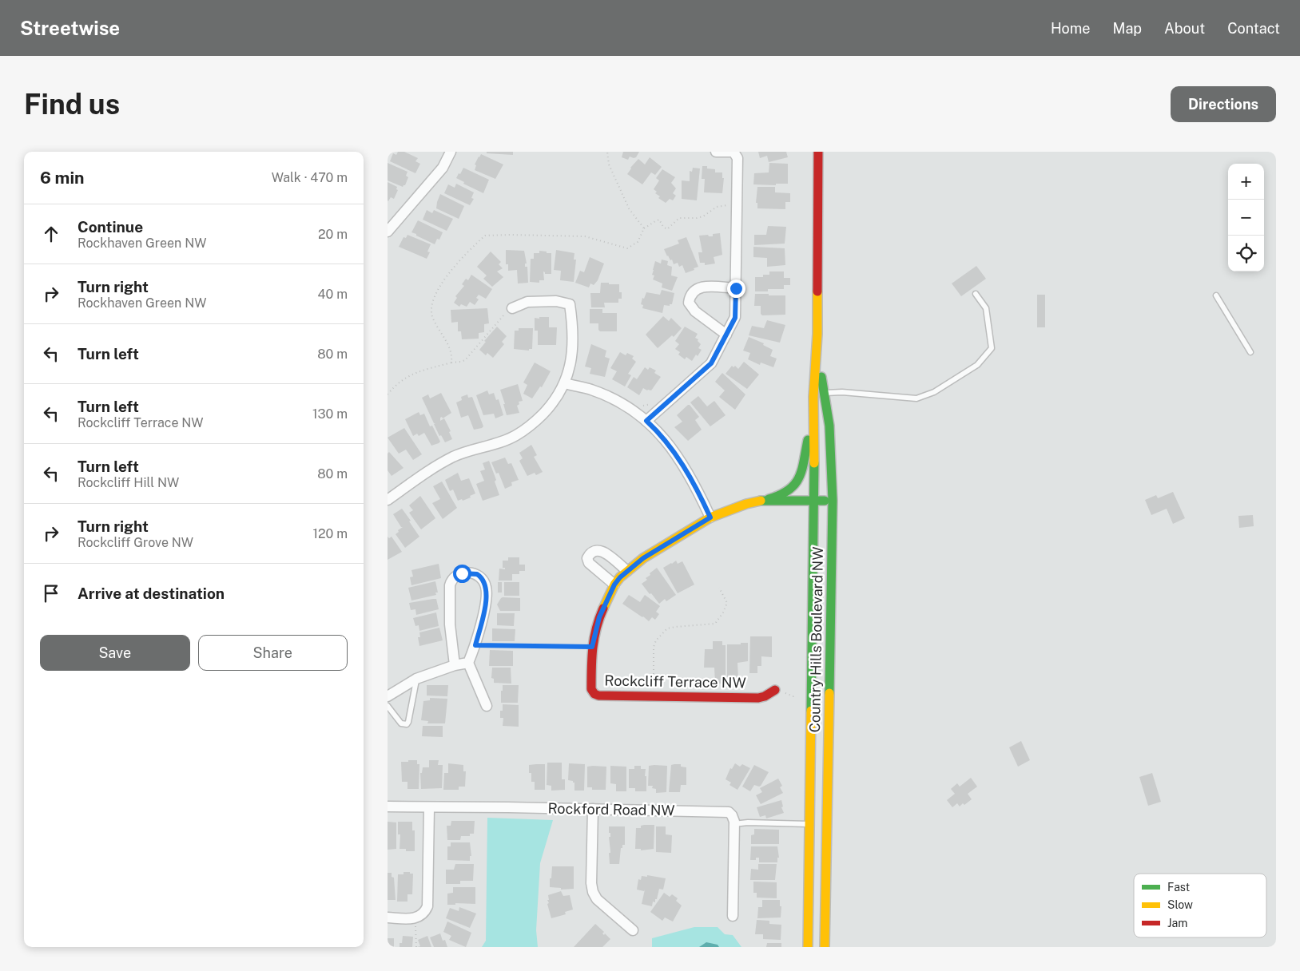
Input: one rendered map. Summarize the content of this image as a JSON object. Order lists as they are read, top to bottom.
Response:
{
  "streets": {
    "main road": ["Country Hills Boulevard NW", "Rockcliff Terrace NW"],
    "street": ["Rockford Road NW"]
  },
  "crossings": [
    ["Country Hills Boulevard NW", "Rockcliff Terrace NW"]
  ],
  "legend": ["Fast", "Slow", "Jam"],
  "page": {
    "header": "Streetwise",
    "nav": [
      "Home",
      "Map",
      "About",
      "Contact"
    ],
    "buttons": [
      "Directions",
      ["Save", "Share"]
    ],
    "title": "Find us",
    "heading": ["6 min", "Walk · 470 m"],
    "map_buttons": ["+", "−"],
    "list": [
      ["Continue", "Rockhaven Green NW", "20 m"],
      ["Turn right", "Rockhaven Green NW", "40 m"],
      ["Turn left", "80 m"],
      ["Turn left", "Rockcliff Terrace NW", "130 m"],
      ["Turn left", "Rockcliff Hill NW", "80 m"],
      ["Turn right", "Rockcliff Grove NW", "120 m"],
      "Arrive at destination"
    ]
  }
}
